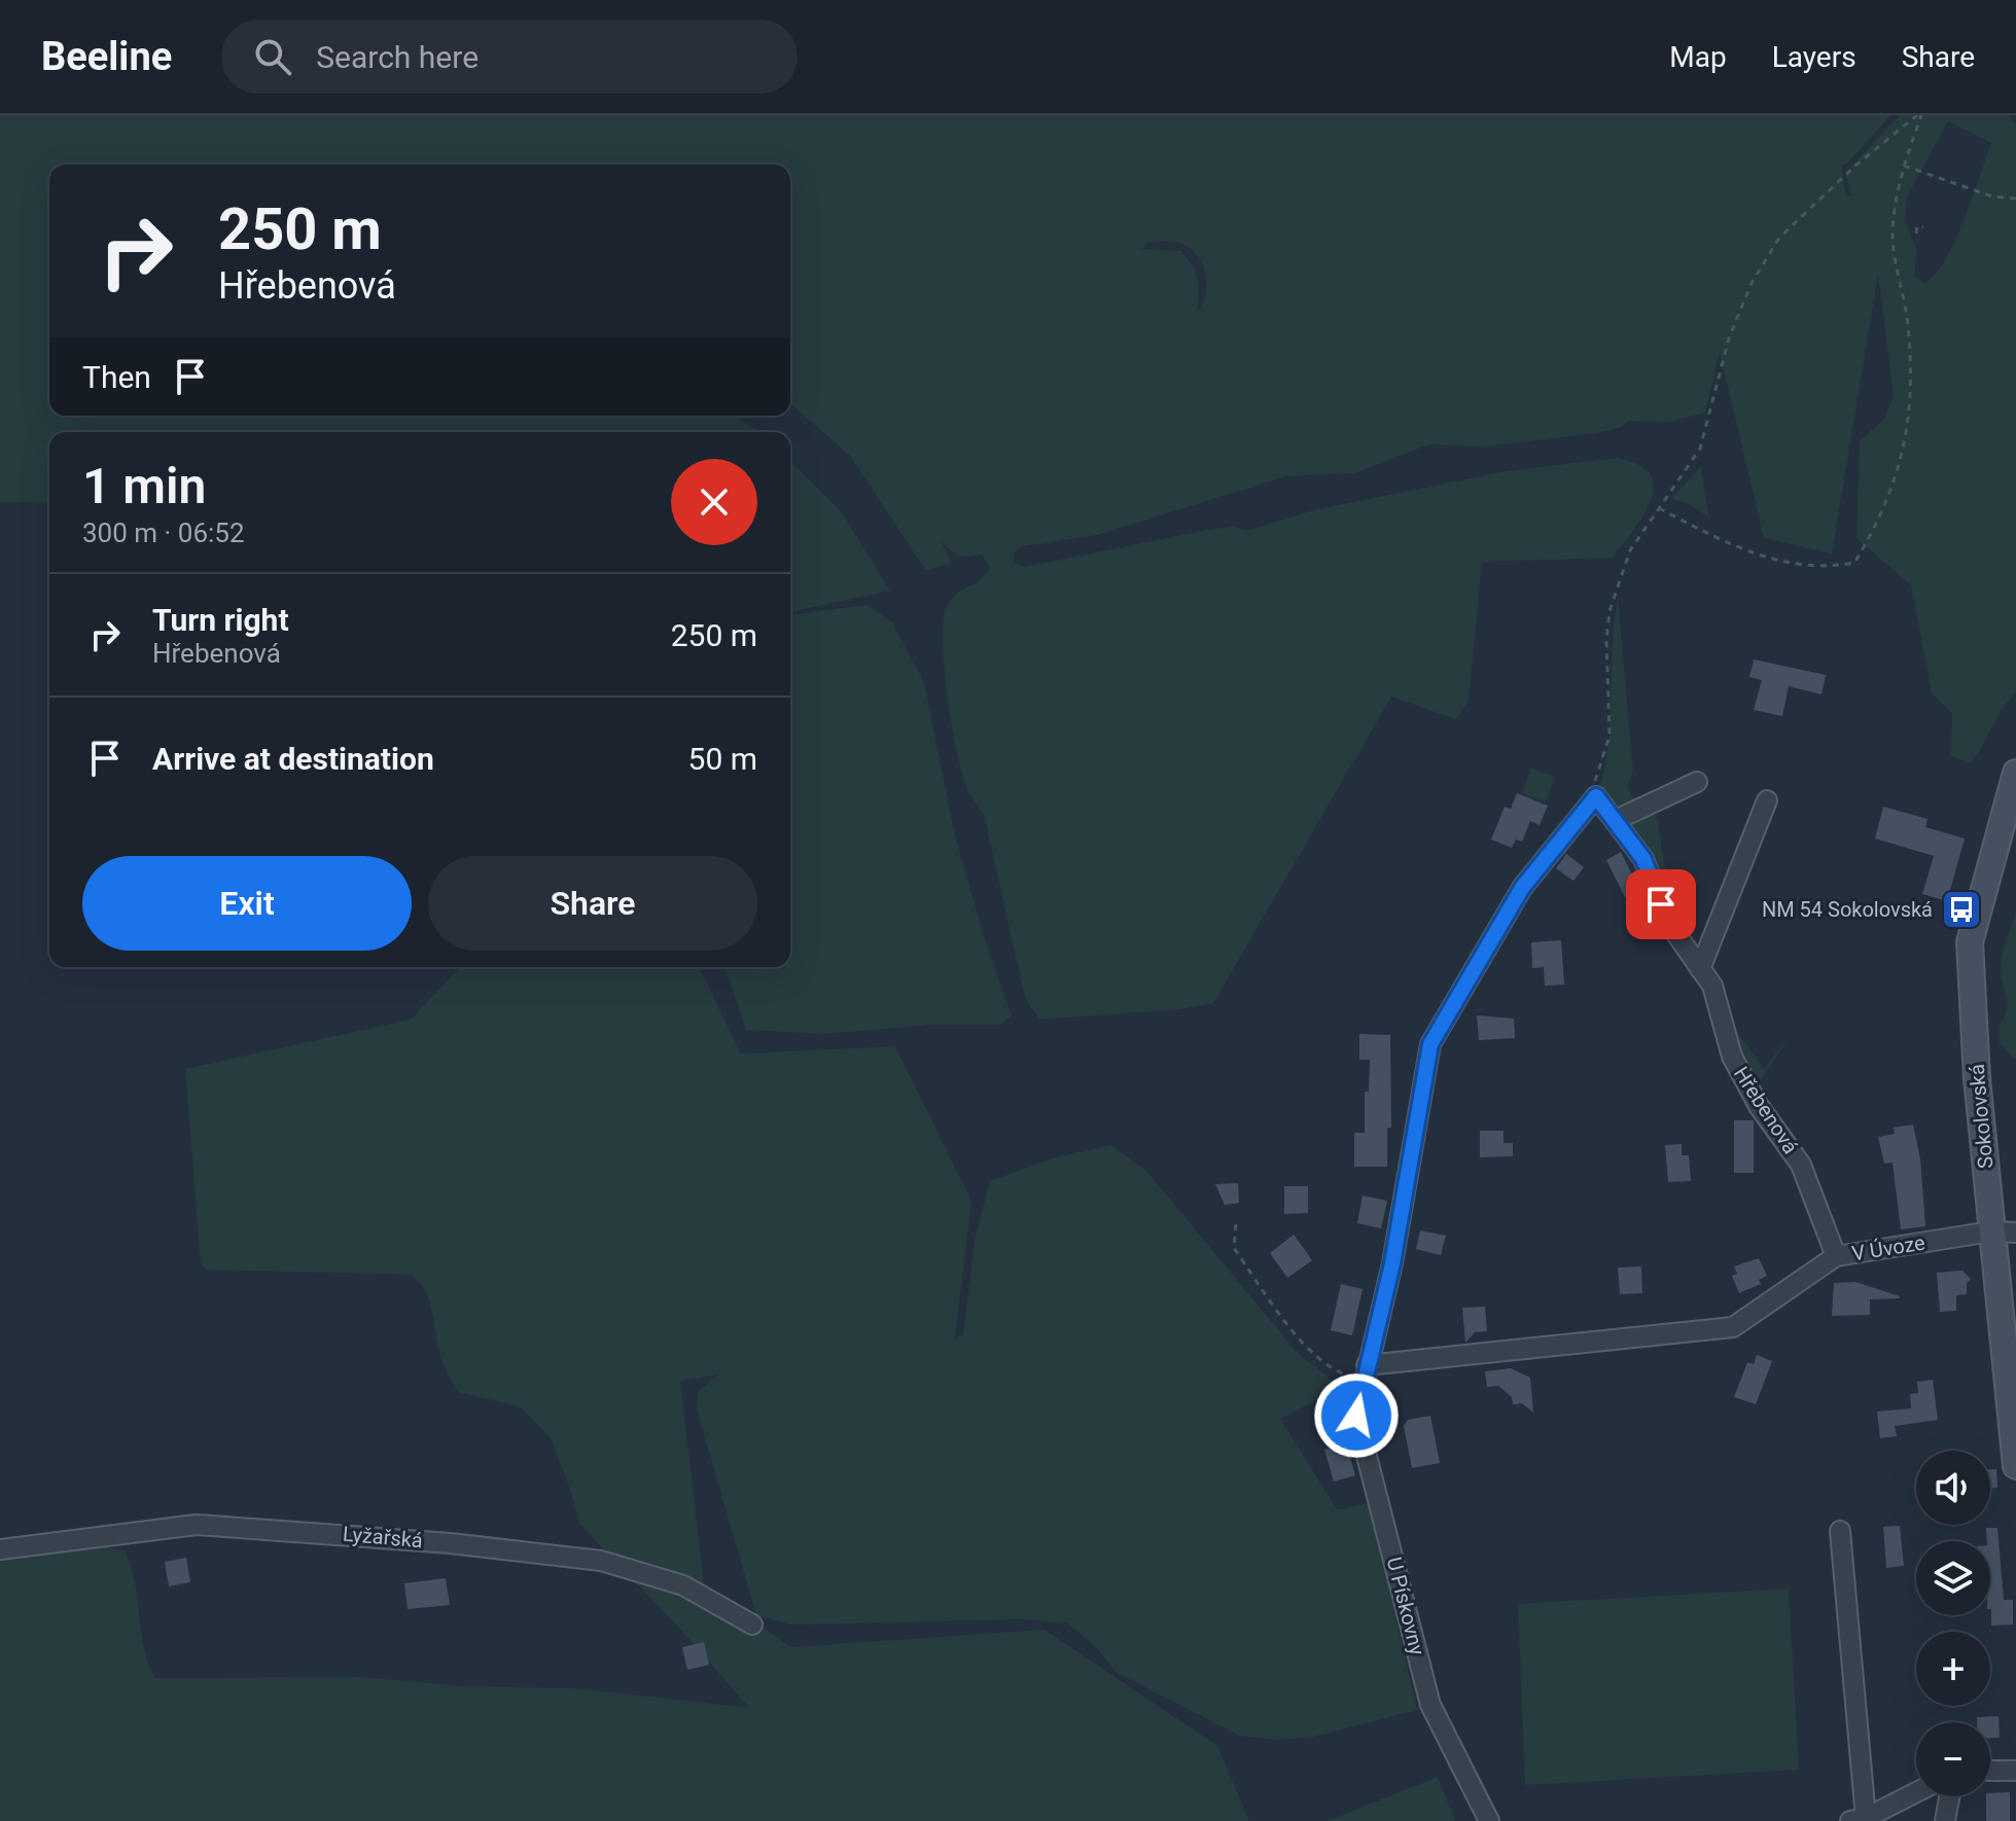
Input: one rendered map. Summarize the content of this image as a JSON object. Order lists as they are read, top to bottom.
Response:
{
  "streets": {
    "street": [
      "Hřebenová",
      "Sokolovská",
      "V Úvoze",
      "Lyžařská",
      "U Pískovny"
    ]
  },
  "crossings": [
    ["Hřebenová", "V Úvoze"],
    ["Hřebenová", "U Pískovny"],
    ["Sokolovská", "V Úvoze"],
    ["V Úvoze", "U Pískovny"]
  ],
  "places": {
    "bus stop": ["NM 54 Sokolovská"]
  },
  "page": {
    "header": "Beeline",
    "search": "Search here",
    "nav": ["Map", "Layers", "Share"],
    "turn": ["250 m", "Hřebenová"],
    "then": "Then",
    "heading": ["1 min", "300 m · 06:52"],
    "list": [
      {
        "name": "Turn right",
        "note": "Hřebenová",
        "value": "250 m"
      },
      {
        "name": "Arrive at destination",
        "value": "50 m"
      }
    ],
    "buttons": ["Exit", "Share"],
    "map_buttons": ["+", "−"]
  }
}
